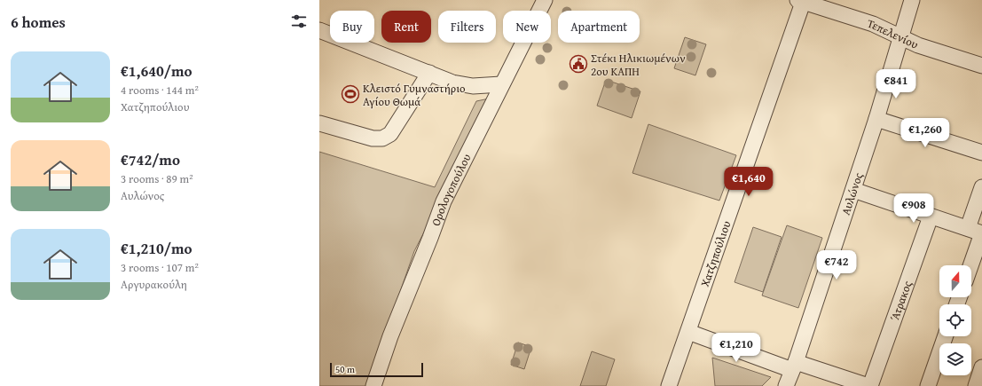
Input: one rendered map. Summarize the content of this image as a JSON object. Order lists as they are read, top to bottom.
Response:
{
  "streets": {
    "street": [
      "Τεπελενίου",
      "Ορολογοπούλου",
      "Αυλώνος",
      "Χατζηπούλιου",
      "Άτρακος"
    ]
  },
  "crossings": [
    ["Τεπελενίου", "Αυλώνος"],
    ["Τεπελενίου", "Χατζηπούλιου"]
  ],
  "places": {
    "public building": ["Στέκι Ηλικιωμένων 2ου ΚΑΠΗ"],
    "sports": ["Κλειστό Γυμναστήριο Αγίου Θωμά"]
  },
  "scale_bar": "50 m",
  "north": "top",
  "page": {
    "heading": "6 homes",
    "chip": [
      "Buy",
      "Rent",
      "Filters",
      "New",
      "Apartment"
    ],
    "list": [
      {
        "name": "€1,640/mo",
        "note": "4 rooms · 144 m² · Χατζηπούλιου"
      },
      {
        "name": "€742/mo",
        "note": "3 rooms · 89 m² · Αυλώνος"
      },
      {
        "name": "€1,210/mo",
        "note": "3 rooms · 107 m² · Αργυρακούλη"
      }
    ],
    "price": [
      "€841",
      "€1,260",
      "€1,640",
      "€908",
      "€742",
      "€1,210"
    ],
    "scale": "50 m"
  }
}
